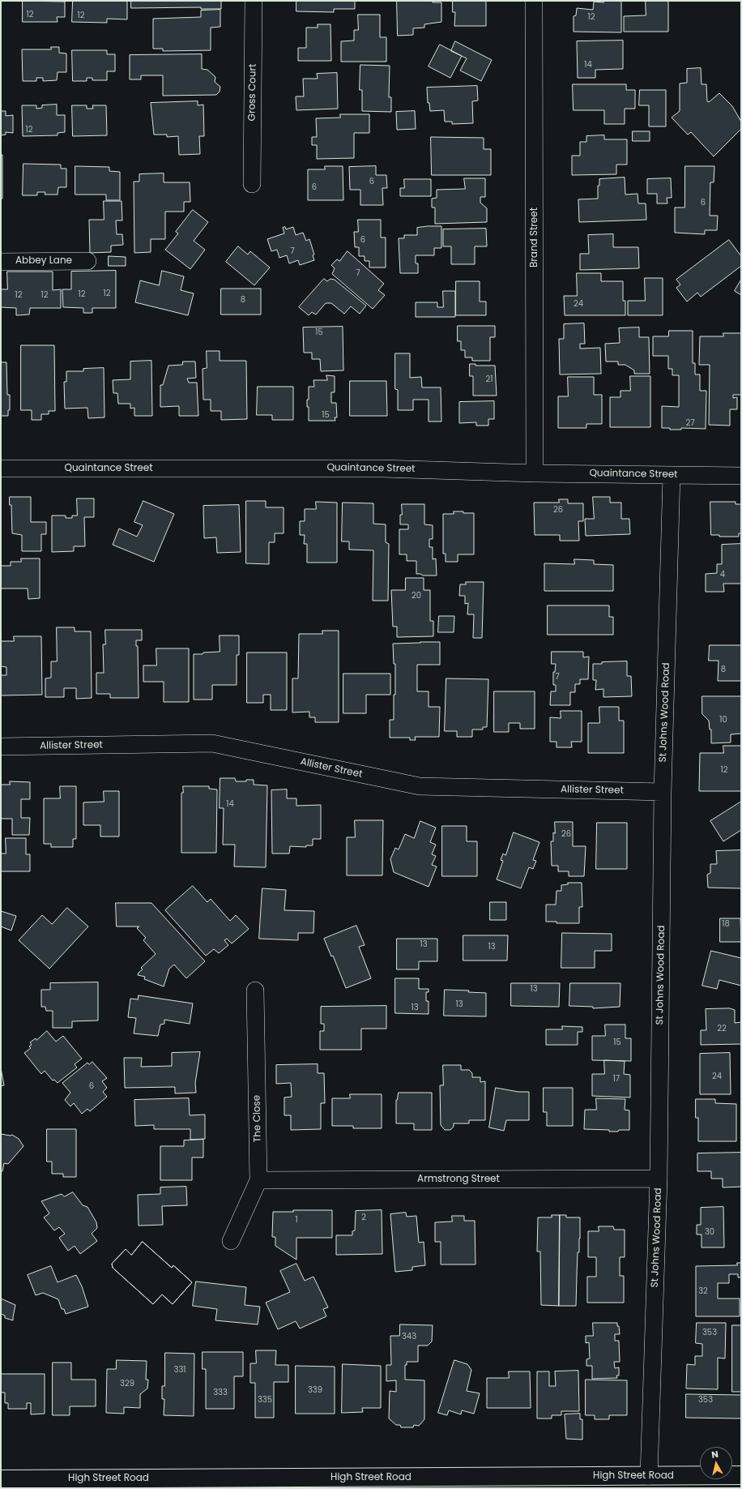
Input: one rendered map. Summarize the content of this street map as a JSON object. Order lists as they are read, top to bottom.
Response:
{
  "streets": {
    "main road": ["High Street Road"],
    "street": [
      "Gross Court",
      "Brand Street",
      "Abbey Lane",
      "Quaintance Street",
      "St Johns Wood Road",
      "Allister Street",
      "The Close",
      "Armstrong Street"
    ]
  },
  "crossings": [
    ["Brand Street", "Quaintance Street"],
    ["Quaintance Street", "St Johns Wood Road"],
    ["St Johns Wood Road", "Allister Street"],
    ["St Johns Wood Road", "Armstrong Street"],
    ["St Johns Wood Road", "High Street Road"],
    ["The Close", "Armstrong Street"]
  ],
  "house_numbers": [
    "12",
    "12",
    "12",
    "14",
    "12",
    "6",
    "6",
    "6",
    "6",
    "7",
    "7",
    "12",
    "12",
    "12",
    "12",
    "8",
    "24",
    "15",
    "21",
    "15",
    "27",
    "26",
    "4",
    "20",
    "8",
    "7",
    "10",
    "12",
    "14",
    "26",
    "18",
    "13",
    "13",
    "13",
    "13",
    "13",
    "22",
    "15",
    "24",
    "17",
    "6",
    "2",
    "1",
    "30",
    "32",
    "353",
    "343",
    "331",
    "329",
    "339",
    "333",
    "335",
    "353"
  ],
  "north": "top"
}
